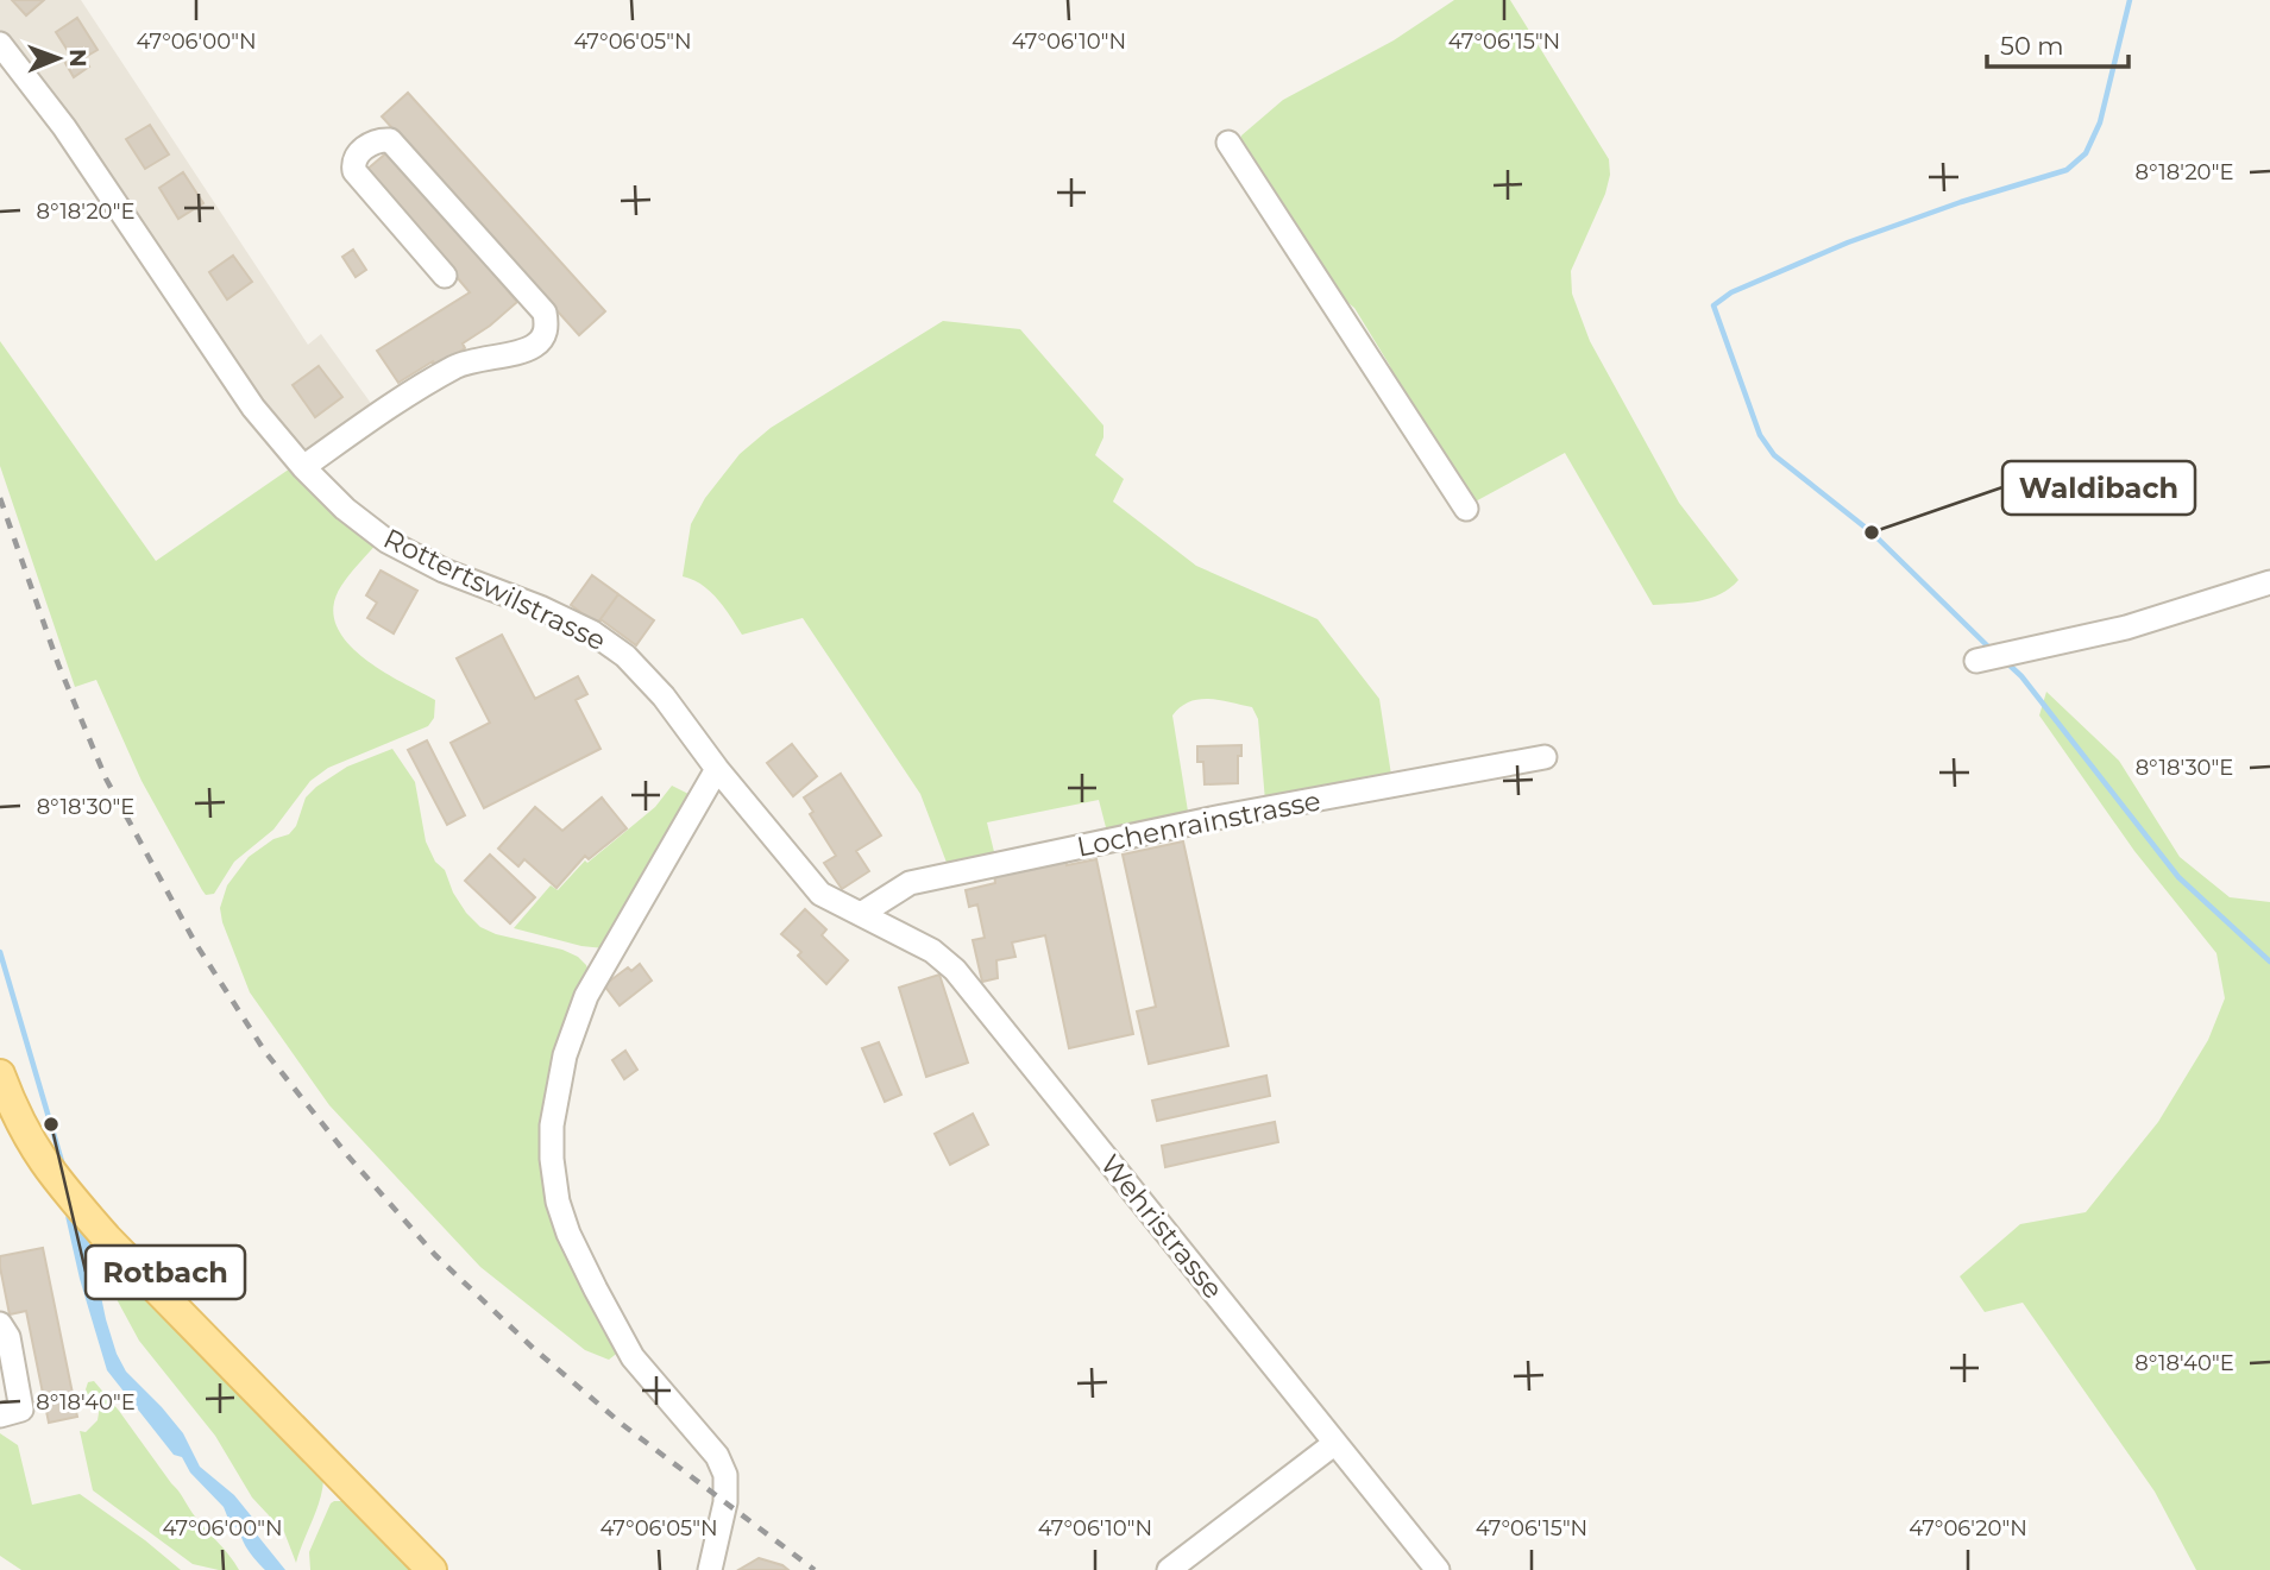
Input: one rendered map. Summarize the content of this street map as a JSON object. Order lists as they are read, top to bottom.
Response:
{
  "streets": {
    "street": ["Rottertswilstrasse", "Lochenrainstrasse", "Wehristrasse"]
  },
  "crossings": [
    ["Rottertswilstrasse", "Lochenrainstrasse"],
    ["Rottertswilstrasse", "Wehristrasse"],
    ["Lochenrainstrasse", "Wehristrasse"]
  ],
  "places": ["Waldibach", "Rotbach"],
  "scale_bar": "50 m",
  "north": "right",
  "coordinates": [
    "47°06'00\"N",
    "47°06'05\"N",
    "47°06'10\"N",
    "47°06'15\"N",
    "8°18'20\"E",
    "8°18'30\"E",
    "8°18'40\"E",
    "47°06'20\"N"
  ]
}
